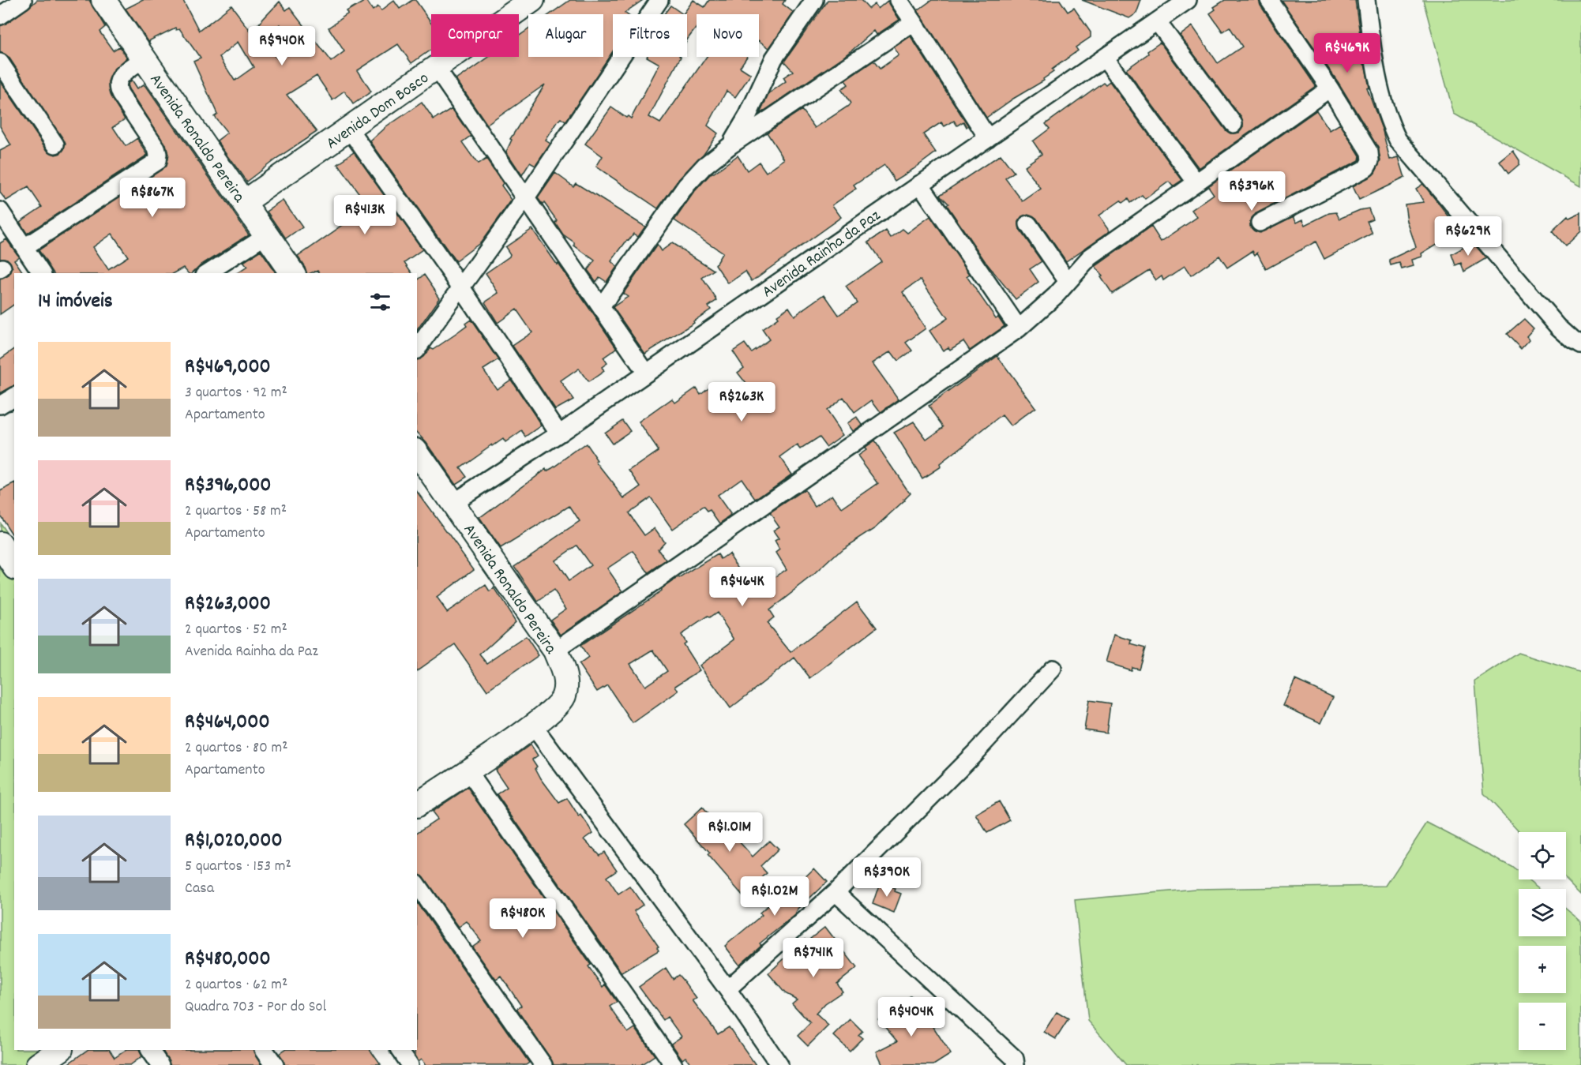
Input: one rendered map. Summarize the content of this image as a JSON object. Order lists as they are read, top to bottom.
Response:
{
  "streets": {
    "street": ["Avenida Dom Bosco", "Avenida Ronaldo Pereira", "Avenida Rainha da Paz"]
  },
  "crossings": [
    ["Avenida Dom Bosco", "Avenida Ronaldo Pereira"],
    ["Avenida Ronaldo Pereira", "Avenida Rainha da Paz"]
  ],
  "page": {
    "chip": [
      "Comprar",
      "Alugar",
      "Filtros",
      "Novo"
    ],
    "price": [
      "R$940K",
      "R$469K",
      "R$396K",
      "R$867K",
      "R$413K",
      "R$629K",
      "R$263K",
      "R$464K",
      "R$1.01M",
      "R$390K",
      "R$1.02M",
      "R$480K",
      "R$741K",
      "R$404K"
    ],
    "heading": "14 imóveis",
    "list": [
      {
        "name": "R$469,000",
        "note": "3 quartos · 92 m² · Apartamento"
      },
      {
        "name": "R$396,000",
        "note": "2 quartos · 58 m² · Apartamento"
      },
      {
        "name": "R$263,000",
        "note": "2 quartos · 52 m² · Avenida Rainha da Paz"
      },
      {
        "name": "R$464,000",
        "note": "2 quartos · 80 m² · Apartamento"
      },
      {
        "name": "R$1,020,000",
        "note": "5 quartos · 153 m² · Casa"
      },
      {
        "name": "R$480,000",
        "note": "2 quartos · 62 m² · Quadra 703 - Por do Sol"
      }
    ],
    "map_buttons": ["+", "−"]
  }
}
